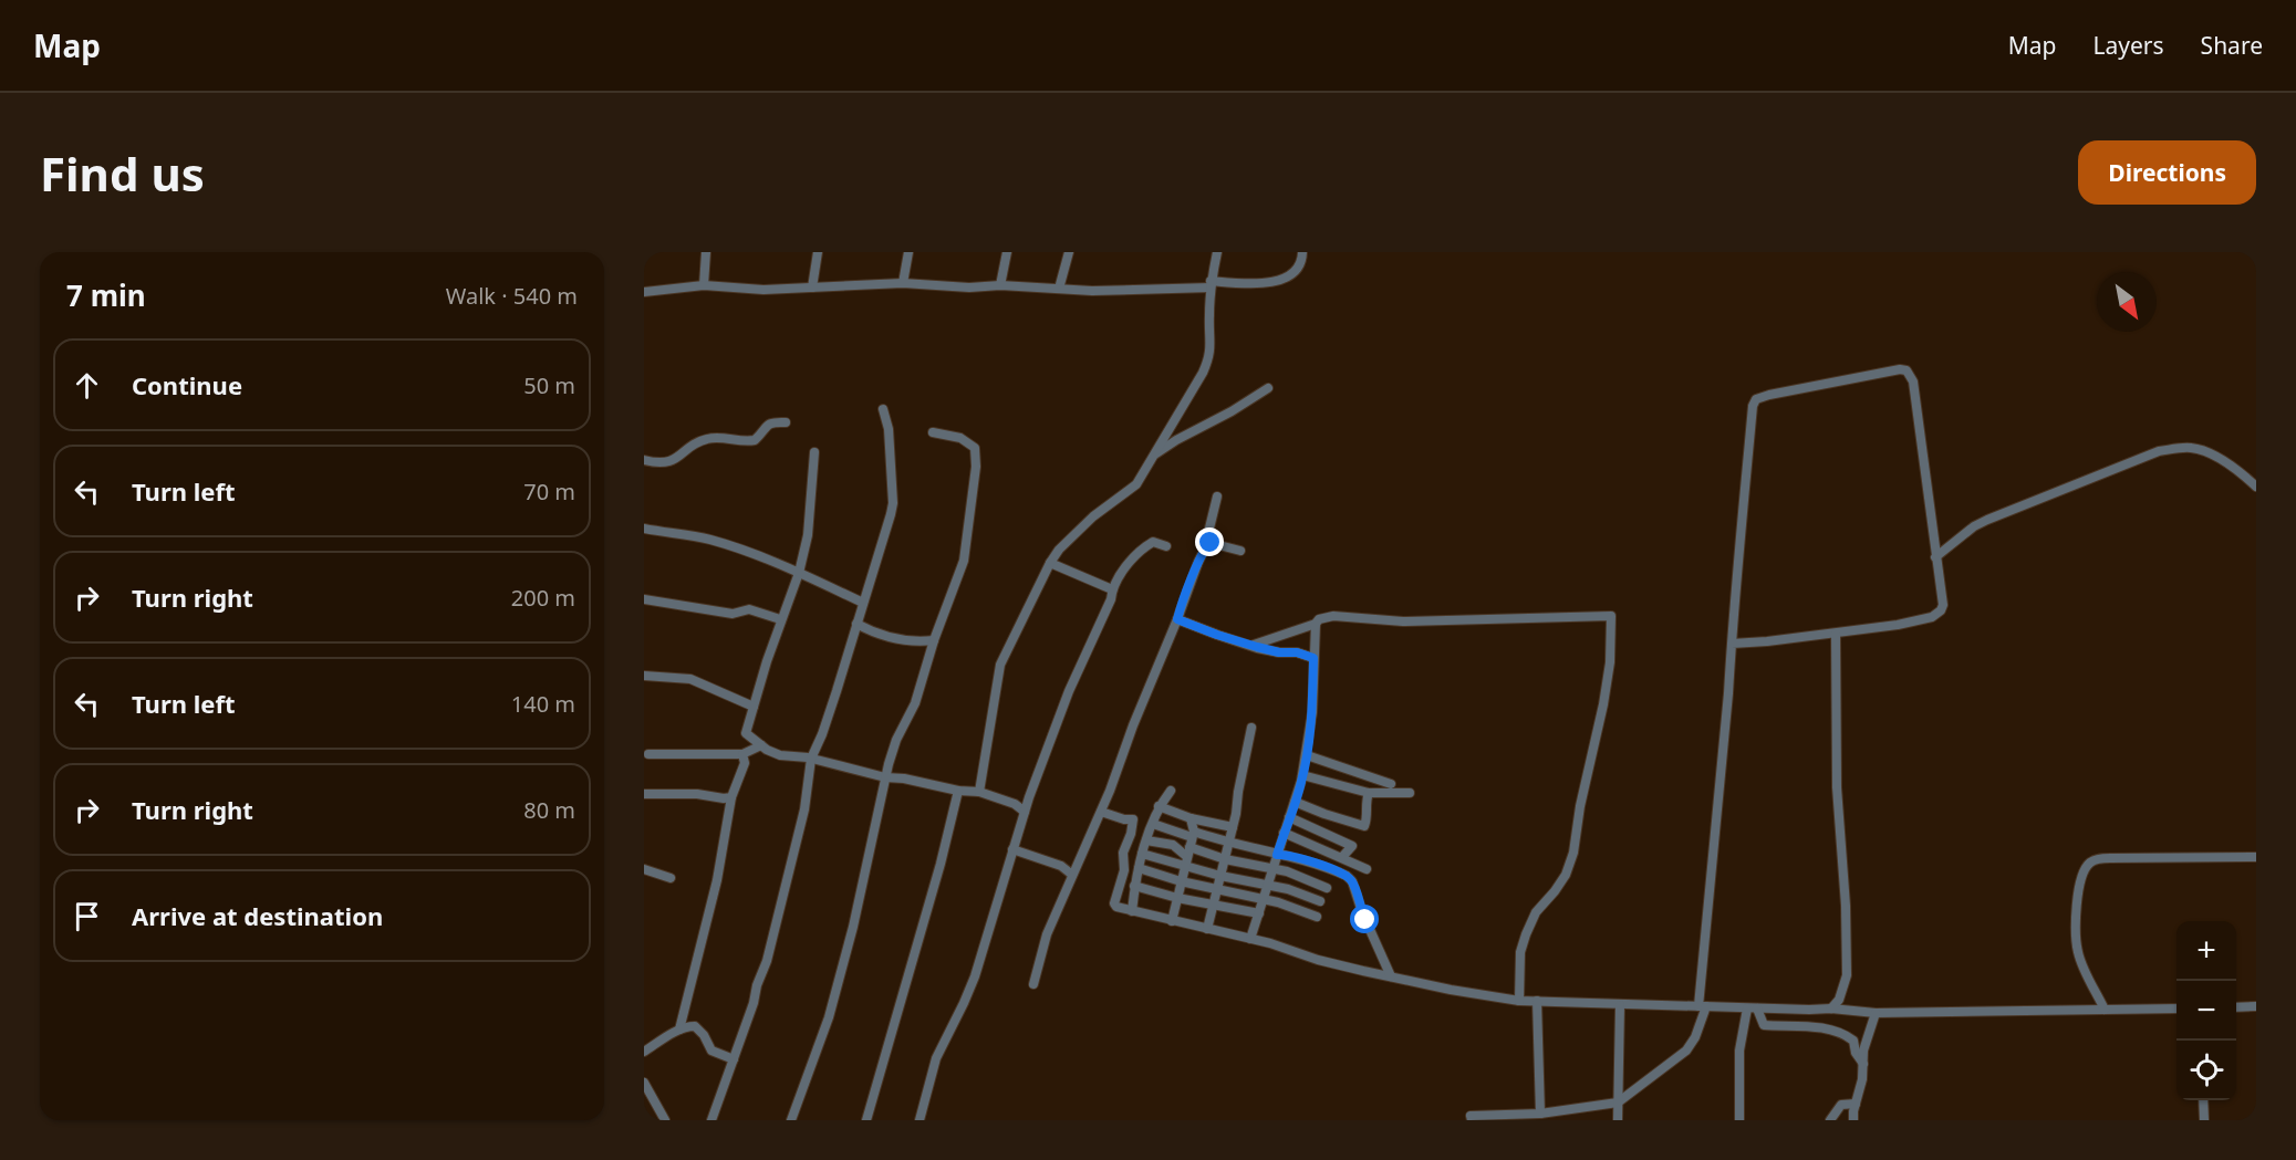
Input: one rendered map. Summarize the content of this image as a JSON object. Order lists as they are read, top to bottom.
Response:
{
  "north": "bottom right",
  "page": {
    "header": "Map",
    "nav": ["Map", "Layers", "Share"],
    "buttons": "Directions",
    "title": "Find us",
    "heading": ["7 min", "Walk · 540 m"],
    "list": [
      ["Continue", "50 m"],
      ["Turn left", "70 m"],
      ["Turn right", "200 m"],
      ["Turn left", "140 m"],
      ["Turn right", "80 m"],
      "Arrive at destination"
    ],
    "map_buttons": ["+", "−"]
  }
}
